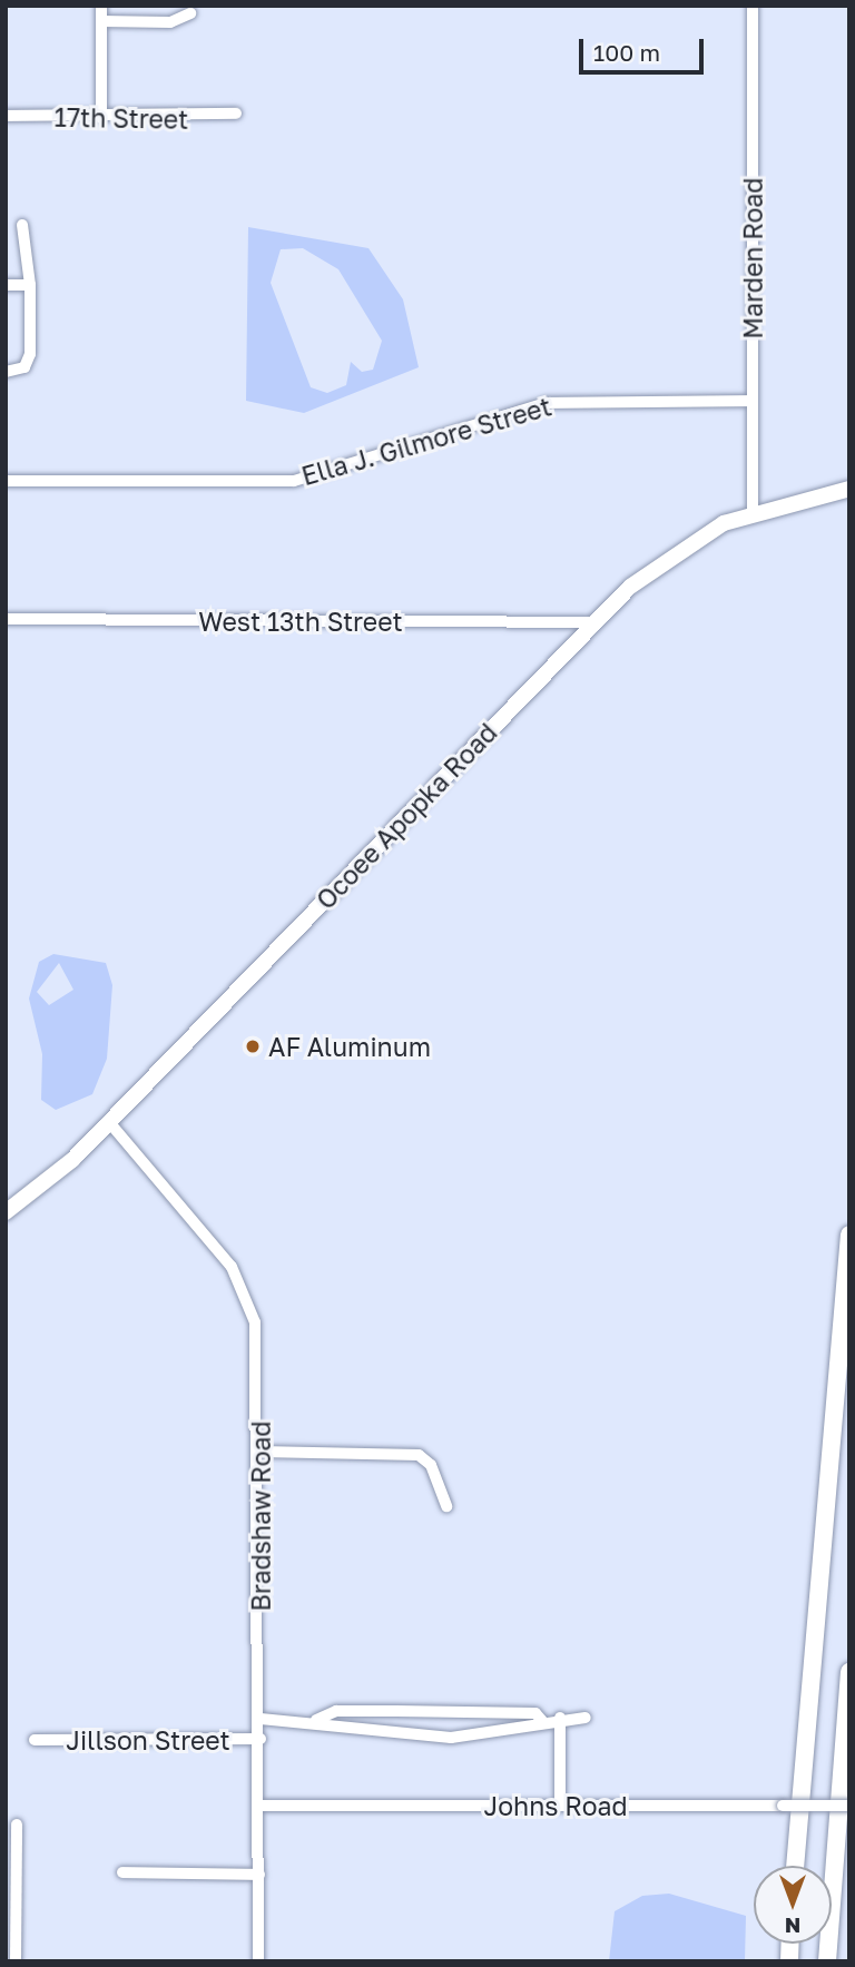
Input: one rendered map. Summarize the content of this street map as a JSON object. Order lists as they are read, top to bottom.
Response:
{
  "streets": {
    "main road": ["Ocoee Apopka Road"],
    "street": [
      "17th Street",
      "Marden Road",
      "Ella J. Gilmore Street",
      "West 13th Street",
      "Bradshaw Road",
      "Jillson Street",
      "Johns Road"
    ]
  },
  "crossings": [
    ["Marden Road", "Ella J. Gilmore Street"],
    ["Marden Road", "Ocoee Apopka Road"],
    ["West 13th Street", "Ocoee Apopka Road"],
    ["Ocoee Apopka Road", "Bradshaw Road"],
    ["Bradshaw Road", "Jillson Street"],
    ["Bradshaw Road", "Johns Road"]
  ],
  "places": ["AF Aluminum"],
  "scale_bar": "100 m",
  "north": "bottom"
}
